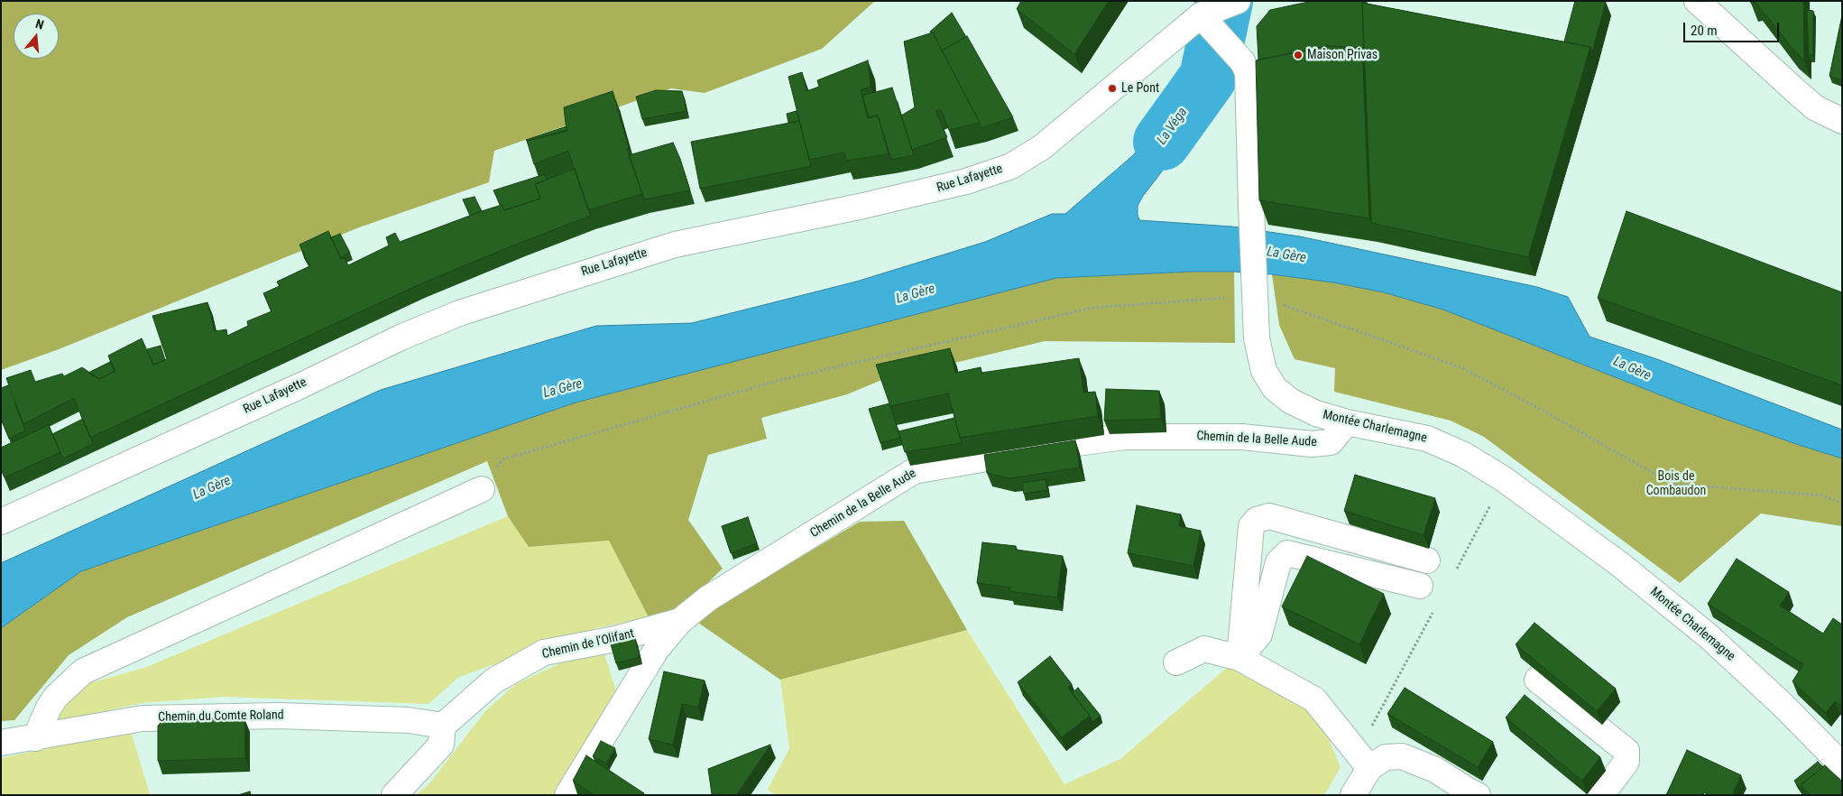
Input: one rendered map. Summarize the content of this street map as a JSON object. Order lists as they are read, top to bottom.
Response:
{
  "streets": {
    "street": [
      "Rue Lafayette",
      "Montée Charlemagne",
      "Chemin de la Belle Aude",
      "Chemin de l'Olifant",
      "Chemin du Comte Roland"
    ]
  },
  "crossings": [
    ["Rue Lafayette", "Montée Charlemagne"],
    ["Montée Charlemagne", "Chemin de la Belle Aude"],
    ["Chemin de la Belle Aude", "Chemin de l'Olifant"],
    ["Chemin de l'Olifant", "Chemin du Comte Roland"]
  ],
  "water": ["La Véga", "La Gère"],
  "parks": ["Bois de Combaudon"],
  "places": ["Maison Privas", "Le Pont"],
  "scale_bar": "20 m",
  "north": "top"
}
